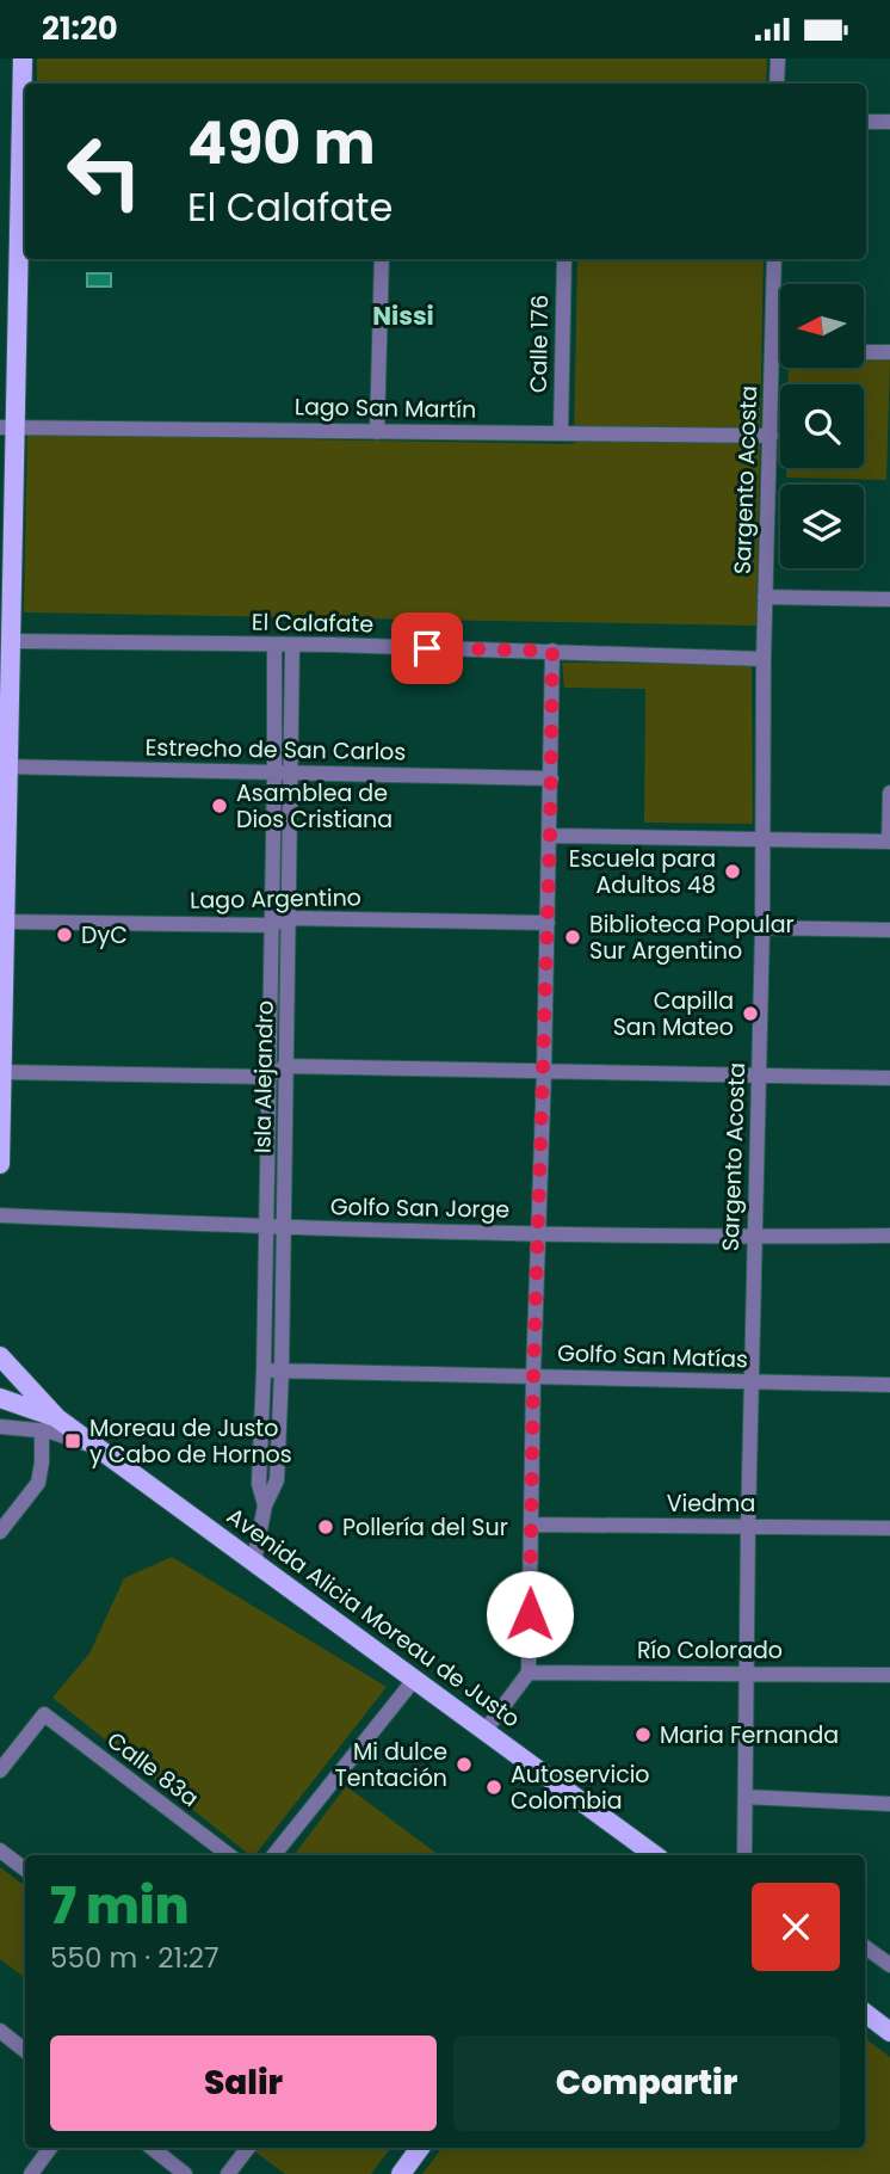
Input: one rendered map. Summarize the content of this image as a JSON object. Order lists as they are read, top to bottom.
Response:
{
  "streets": {
    "main road": ["Avenida Alicia Moreau de Justo"],
    "street": [
      "Calle 176",
      "Lago San Martín",
      "Sargento Acosta",
      "El Calafate",
      "Estrecho de San Carlos",
      "Lago Argentino",
      "Isla Alejandro",
      "Golfo San Jorge",
      "Golfo San Matías",
      "Viedma",
      "Río Colorado",
      "Calle 83a"
    ]
  },
  "crossings": [
    ["Calle 176", "Lago San Martín"],
    ["Lago San Martín", "Sargento Acosta"],
    ["Sargento Acosta", "El Calafate"],
    ["Sargento Acosta", "Golfo San Jorge"],
    ["Sargento Acosta", "Golfo San Matías"],
    ["Sargento Acosta", "Viedma"],
    ["Sargento Acosta", "Río Colorado"],
    ["El Calafate", "Isla Alejandro"],
    ["Estrecho de San Carlos", "Isla Alejandro"],
    ["Lago Argentino", "Isla Alejandro"],
    ["Isla Alejandro", "Golfo San Jorge"],
    ["Isla Alejandro", "Golfo San Matías"],
    ["Isla Alejandro", "Avenida Alicia Moreau de Justo"]
  ],
  "districts": ["Nissi"],
  "places": {
    "other": [
      "Asamblea de Dios Cristiana",
      "Escuela para Adultos 48",
      "DyC",
      "Biblioteca Popular Sur Argentino",
      "Capilla San Mateo",
      "Pollería del Sur",
      "Maria Fernanda",
      "Mi dulce Tentación",
      "Autoservicio Colombia"
    ],
    "transit": ["Moreau de Justo y Cabo de Hornos"]
  },
  "north": "left",
  "page": {
    "status": "21:20",
    "turn": ["490 m", "El Calafate"],
    "heading": ["7 min", "550 m · 21:27"],
    "buttons": ["Salir", "Compartir"]
  }
}
